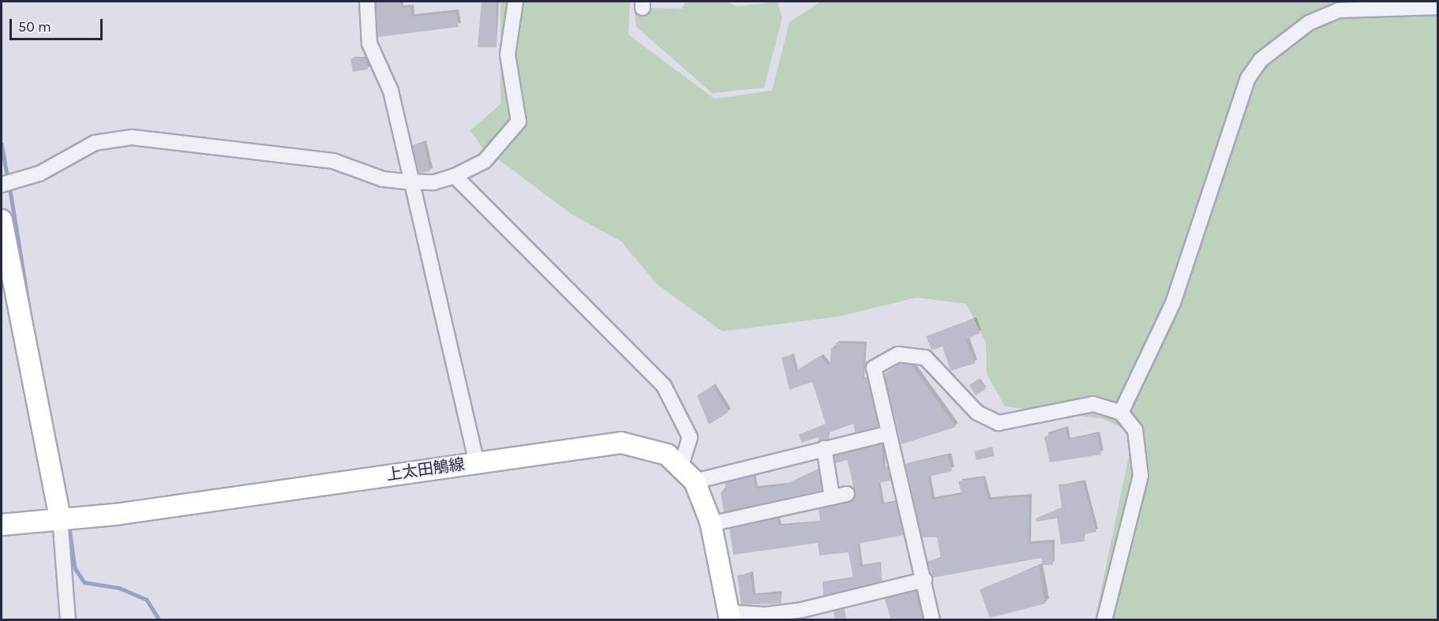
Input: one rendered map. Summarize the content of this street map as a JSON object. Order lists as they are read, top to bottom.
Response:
{
  "streets": {
    "main road": ["上太田鵤線"]
  },
  "scale_bar": "50 m"
}
